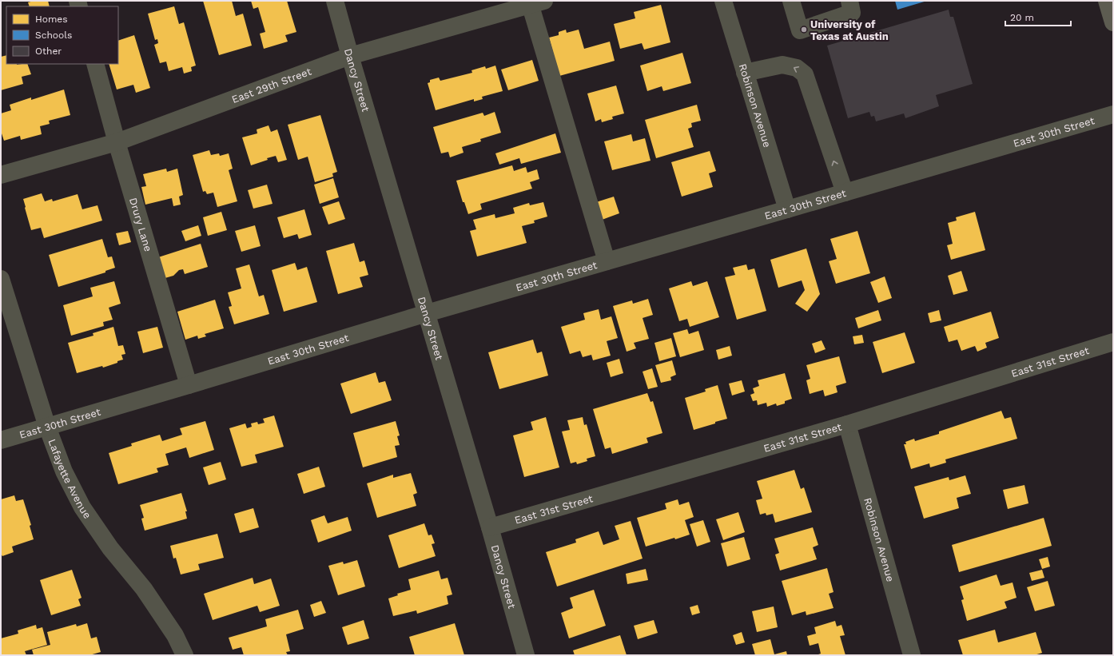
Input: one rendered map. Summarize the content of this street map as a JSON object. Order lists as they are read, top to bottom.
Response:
{
  "streets": {
    "street": [
      "Dancy Street",
      "East 29th Street",
      "Robinson Avenue",
      "East 30th Street",
      "Drury Lane",
      "East 31st Street",
      "Lafayette Avenue"
    ]
  },
  "crossings": [
    ["Dancy Street", "East 29th Street"],
    ["Dancy Street", "East 30th Street"],
    ["Dancy Street", "East 31st Street"],
    ["East 29th Street", "Drury Lane"],
    ["Robinson Avenue", "East 30th Street"],
    ["Robinson Avenue", "East 31st Street"],
    ["East 30th Street", "Drury Lane"],
    ["East 30th Street", "Lafayette Avenue"]
  ],
  "places": ["University of Texas at Austin"],
  "legend": ["Homes", "Schools", "Other"],
  "scale_bar": "20 m"
}
